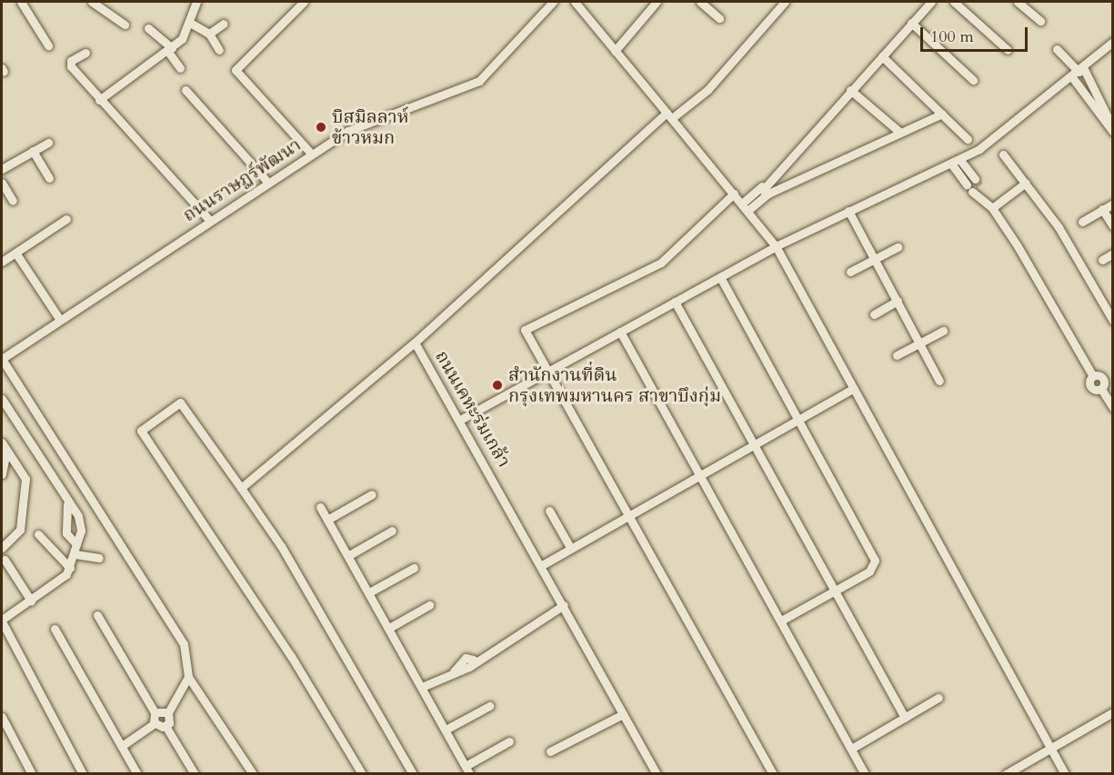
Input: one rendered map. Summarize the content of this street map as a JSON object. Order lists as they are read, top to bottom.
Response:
{
  "streets": {
    "street": ["ถนนราษฏร์พัฒนา", "ถนนเคหะร่มเกล้า"]
  },
  "places": ["บิสมิลลาห์ ข้าวหมก", "สำนักงานที่ดิน กรุงเทพมหานคร สาขาบึงกุ่ม"],
  "scale_bar": "100 m"
}
